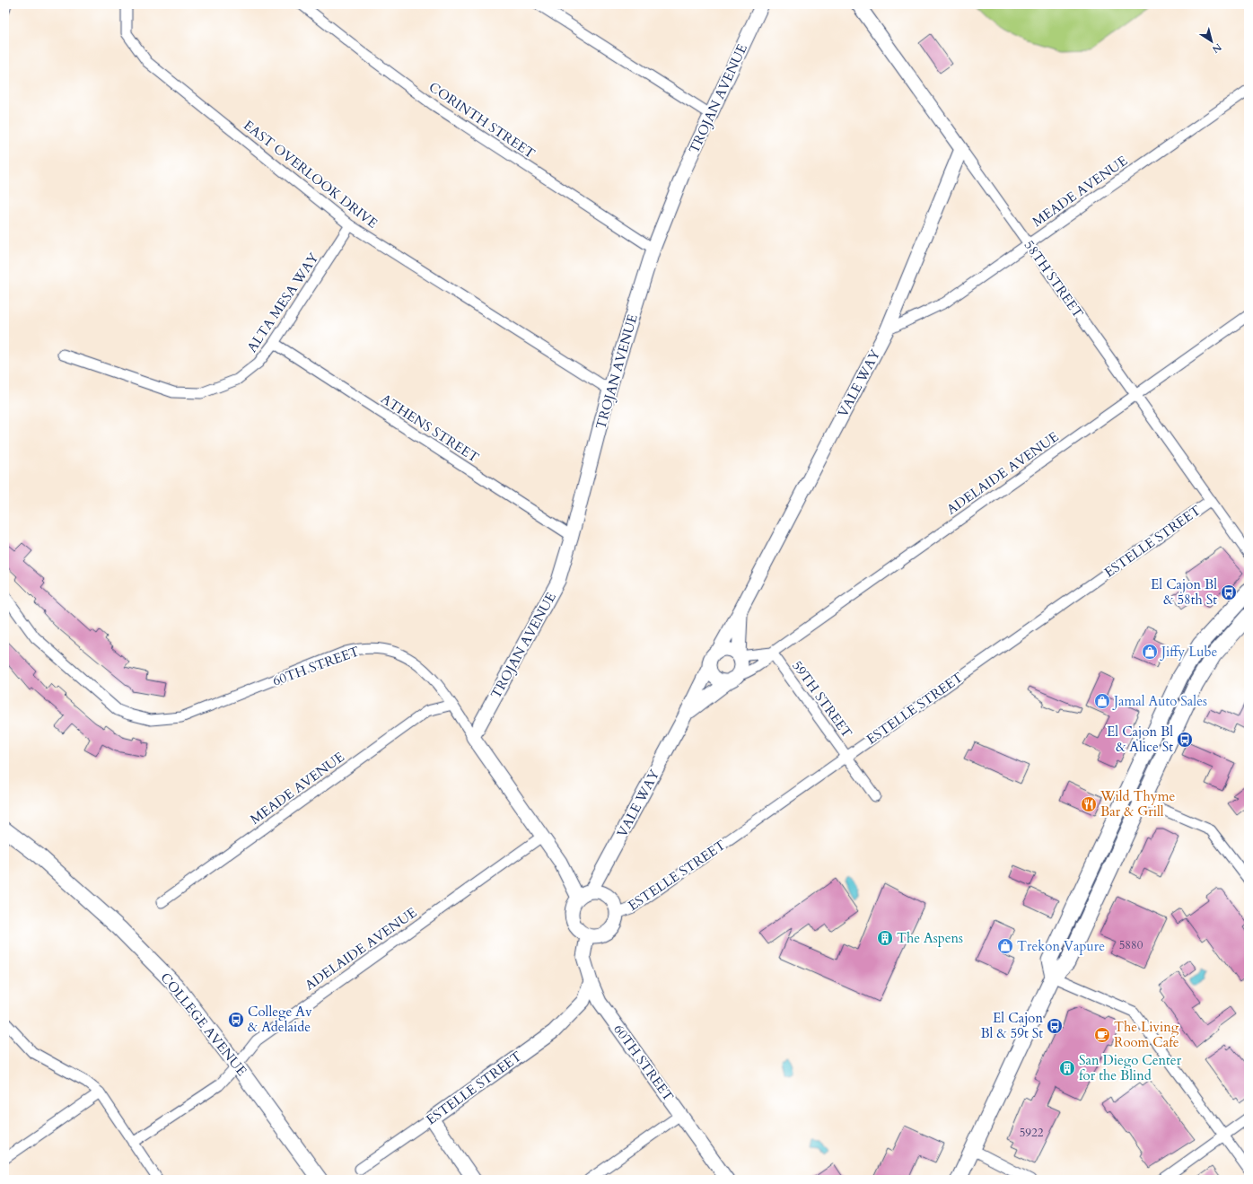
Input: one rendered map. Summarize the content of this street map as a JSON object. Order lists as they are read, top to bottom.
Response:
{
  "streets": {
    "main road": ["COLLEGE AVENUE"],
    "street": [
      "TROJAN AVENUE",
      "CORINTH STREET",
      "EAST OVERLOOK DRIVE",
      "MEADE AVENUE",
      "58TH STREET",
      "ALTA MESA WAY",
      "VALE WAY",
      "ATHENS STREET",
      "ADELAIDE AVENUE",
      "ESTELLE STREET",
      "60TH STREET",
      "59TH STREET"
    ]
  },
  "crossings": [
    ["TROJAN AVENUE", "CORINTH STREET"],
    ["TROJAN AVENUE", "EAST OVERLOOK DRIVE"],
    ["TROJAN AVENUE", "ATHENS STREET"],
    ["TROJAN AVENUE", "60TH STREET"],
    ["EAST OVERLOOK DRIVE", "ALTA MESA WAY"],
    ["MEADE AVENUE", "58TH STREET"],
    ["MEADE AVENUE", "VALE WAY"],
    ["MEADE AVENUE", "60TH STREET"],
    ["58TH STREET", "VALE WAY"],
    ["58TH STREET", "ADELAIDE AVENUE"],
    ["58TH STREET", "ESTELLE STREET"],
    ["ALTA MESA WAY", "ATHENS STREET"],
    ["VALE WAY", "ADELAIDE AVENUE"],
    ["VALE WAY", "ESTELLE STREET"],
    ["VALE WAY", "60TH STREET"],
    ["ADELAIDE AVENUE", "60TH STREET"],
    ["ADELAIDE AVENUE", "59TH STREET"],
    ["ADELAIDE AVENUE", "COLLEGE AVENUE"],
    ["ESTELLE STREET", "60TH STREET"],
    ["ESTELLE STREET", "59TH STREET"]
  ],
  "places": {
    "bus stop": [
      "El Cajon Bl & 58th St",
      "El Cajon Bl & Alice St",
      "College Av & Adelaide",
      "El Cajon Bl & 59t St"
    ],
    "shop": ["Jiffy Lube", "Jamal Auto Sales", "Trekon Vapure"],
    "restaurant": ["Wild Thyme Bar & Grill"],
    "building": ["The Aspens", "San Diego Center for the Blind"],
    "cafe": ["The Living Room Cafe"]
  },
  "house_numbers": ["5880", "5922"],
  "north": "bottom right"
}
